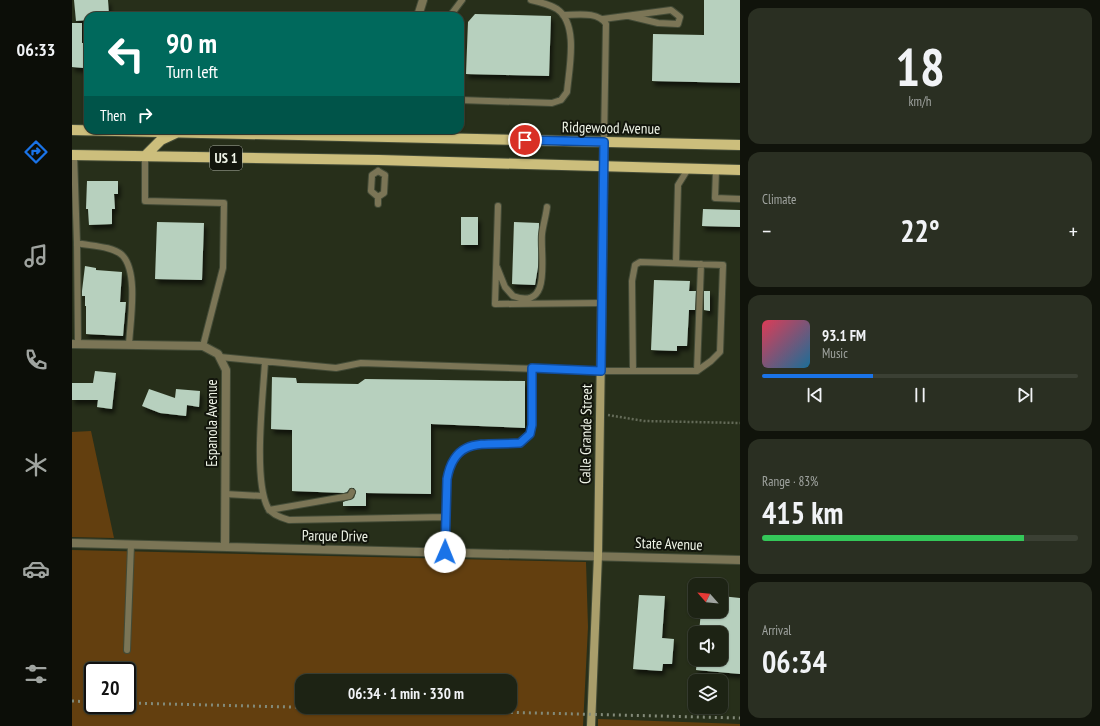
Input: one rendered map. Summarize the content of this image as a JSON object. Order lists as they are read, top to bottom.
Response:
{
  "streets": {
    "main road": ["Ridgewood Avenue", "US 1"],
    "street": [
      "Espanola Avenue",
      "Calle Grande Street",
      "Parque Drive",
      "State Avenue"
    ]
  },
  "crossings": [
    ["Ridgewood Avenue", "Calle Grande Street"],
    ["US 1", "Calle Grande Street"],
    ["Espanola Avenue", "Parque Drive"],
    ["Calle Grande Street", "Parque Drive"],
    ["Calle Grande Street", "State Avenue"],
    ["Parque Drive", "State Avenue"]
  ],
  "north": "top left",
  "page": {
    "tabs": "06:33",
    "tile": [
      ["18", "km/h"],
      "Climate",
      ["Range · 83%", "415 km"],
      ["Arrival", "06:34"]
    ],
    "turn": ["90 m", "Turn left"],
    "then": "Then",
    "heat": ["−", "22°", "+"],
    "song": ["93.1 FM", "Music"],
    "limit": "20",
    "trip": "06:34 · 1 min · 330 m"
  }
}
